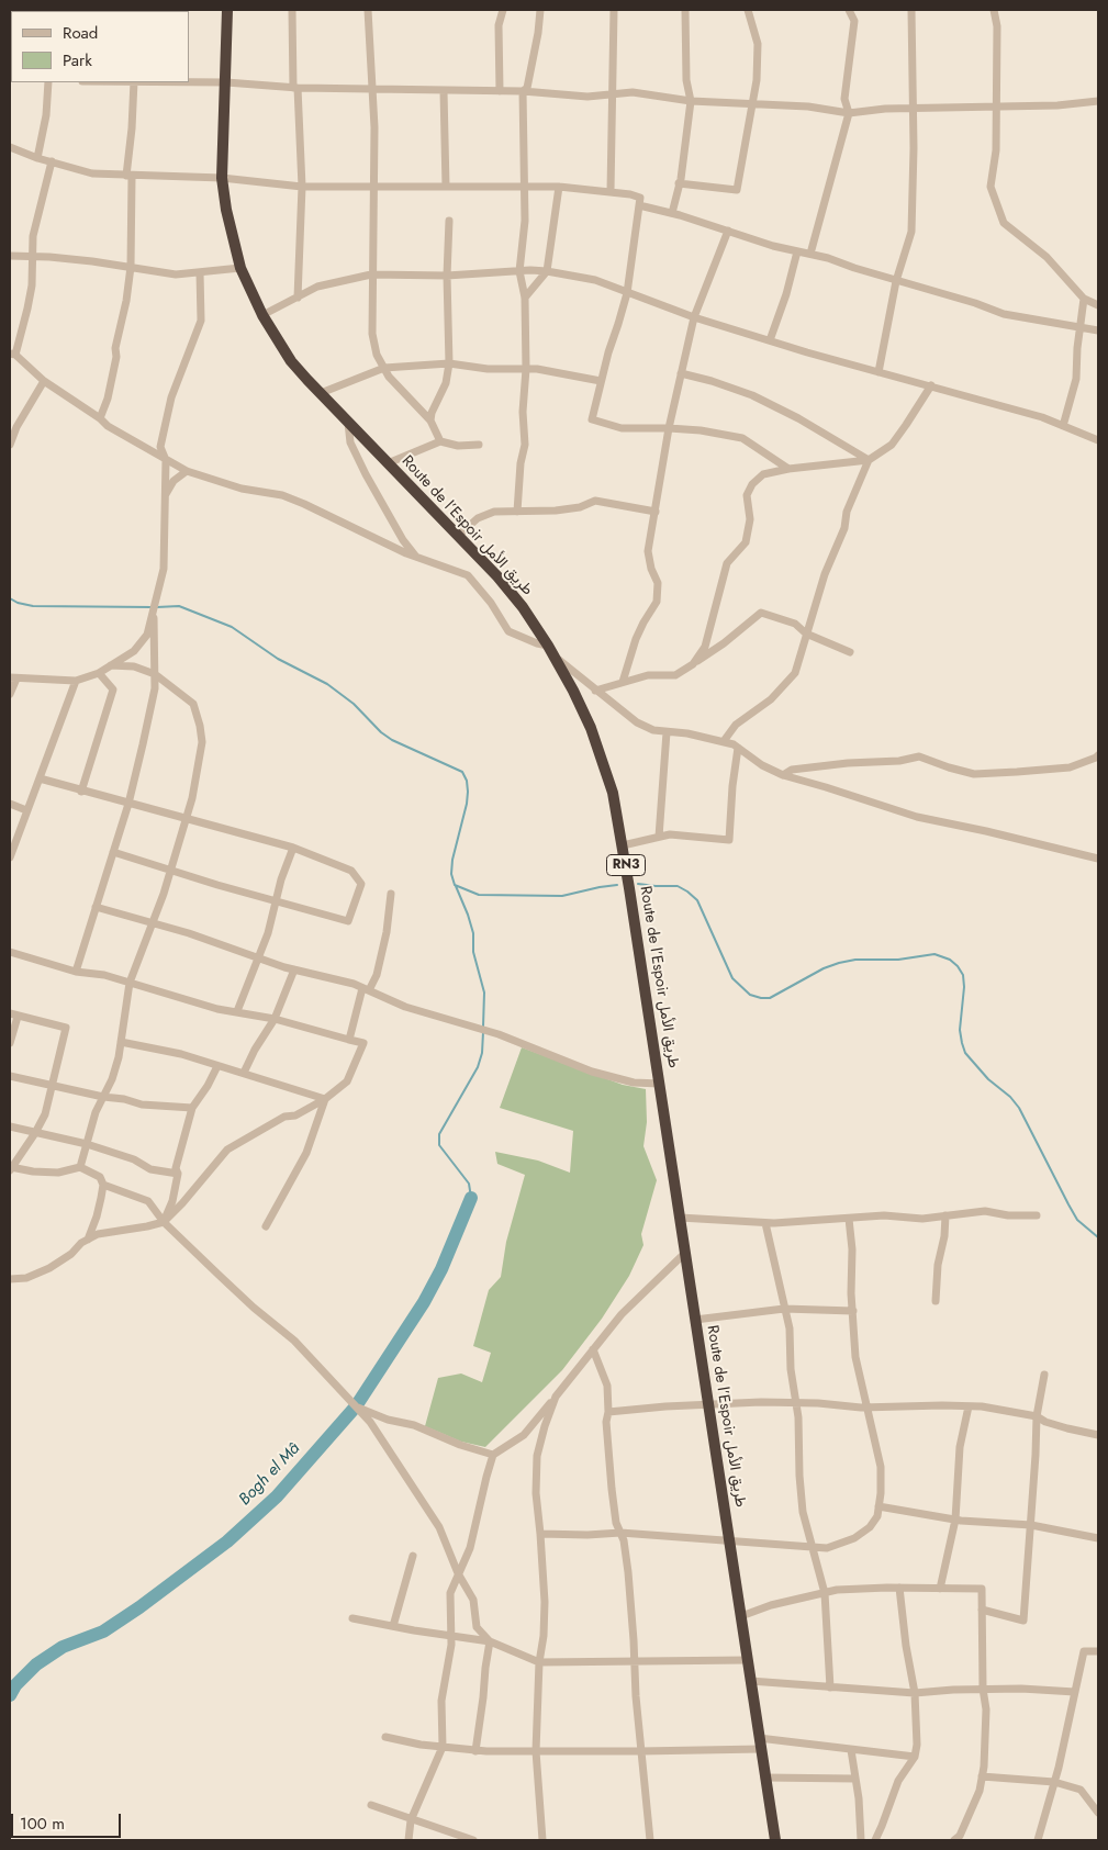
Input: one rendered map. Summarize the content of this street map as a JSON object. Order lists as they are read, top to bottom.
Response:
{
  "streets": {
    "highway": ["Route de l’Espoir طريق الأمل", "RN3"]
  },
  "water": ["Bogh el Mâ"],
  "legend": ["Road", "Park"],
  "scale_bar": "100 m"
}
